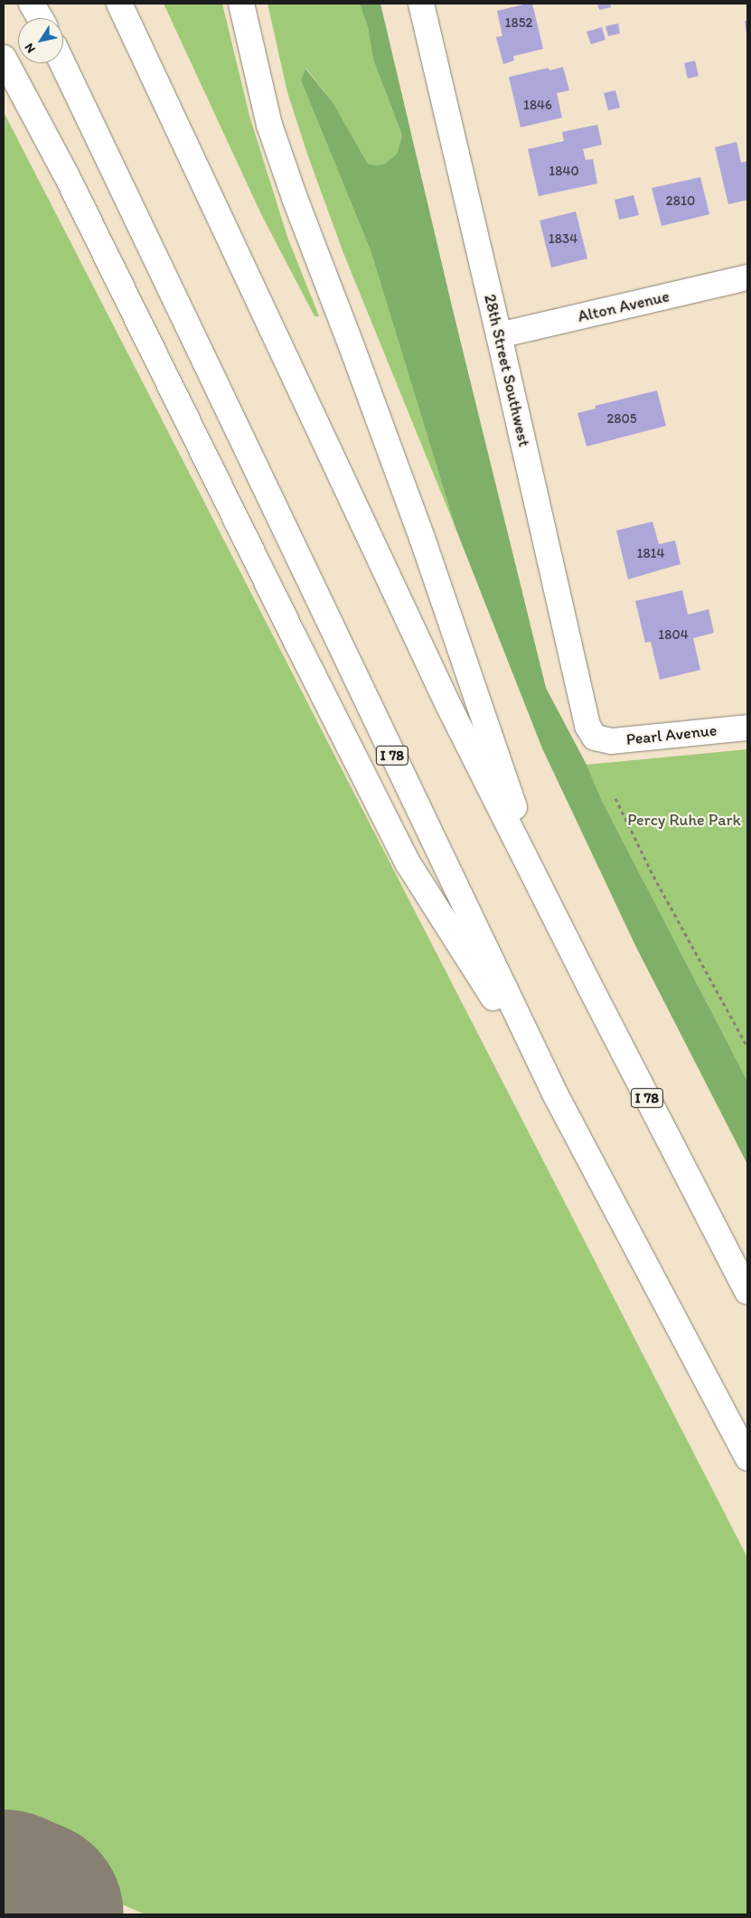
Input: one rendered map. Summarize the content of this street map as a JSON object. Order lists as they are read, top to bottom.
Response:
{
  "streets": {
    "main road": [
      "Alton Avenue",
      "28th Street Southwest",
      "Pearl Avenue",
      "I 78"
    ]
  },
  "crossings": [
    ["Alton Avenue", "28th Street Southwest"],
    ["28th Street Southwest", "Pearl Avenue"]
  ],
  "parks": ["Percy Ruhe Park"],
  "house_numbers": [
    "1852",
    "1846",
    "1840",
    "2810",
    "1834",
    "2805",
    "1814",
    "1804"
  ],
  "north": "bottom left"
}
